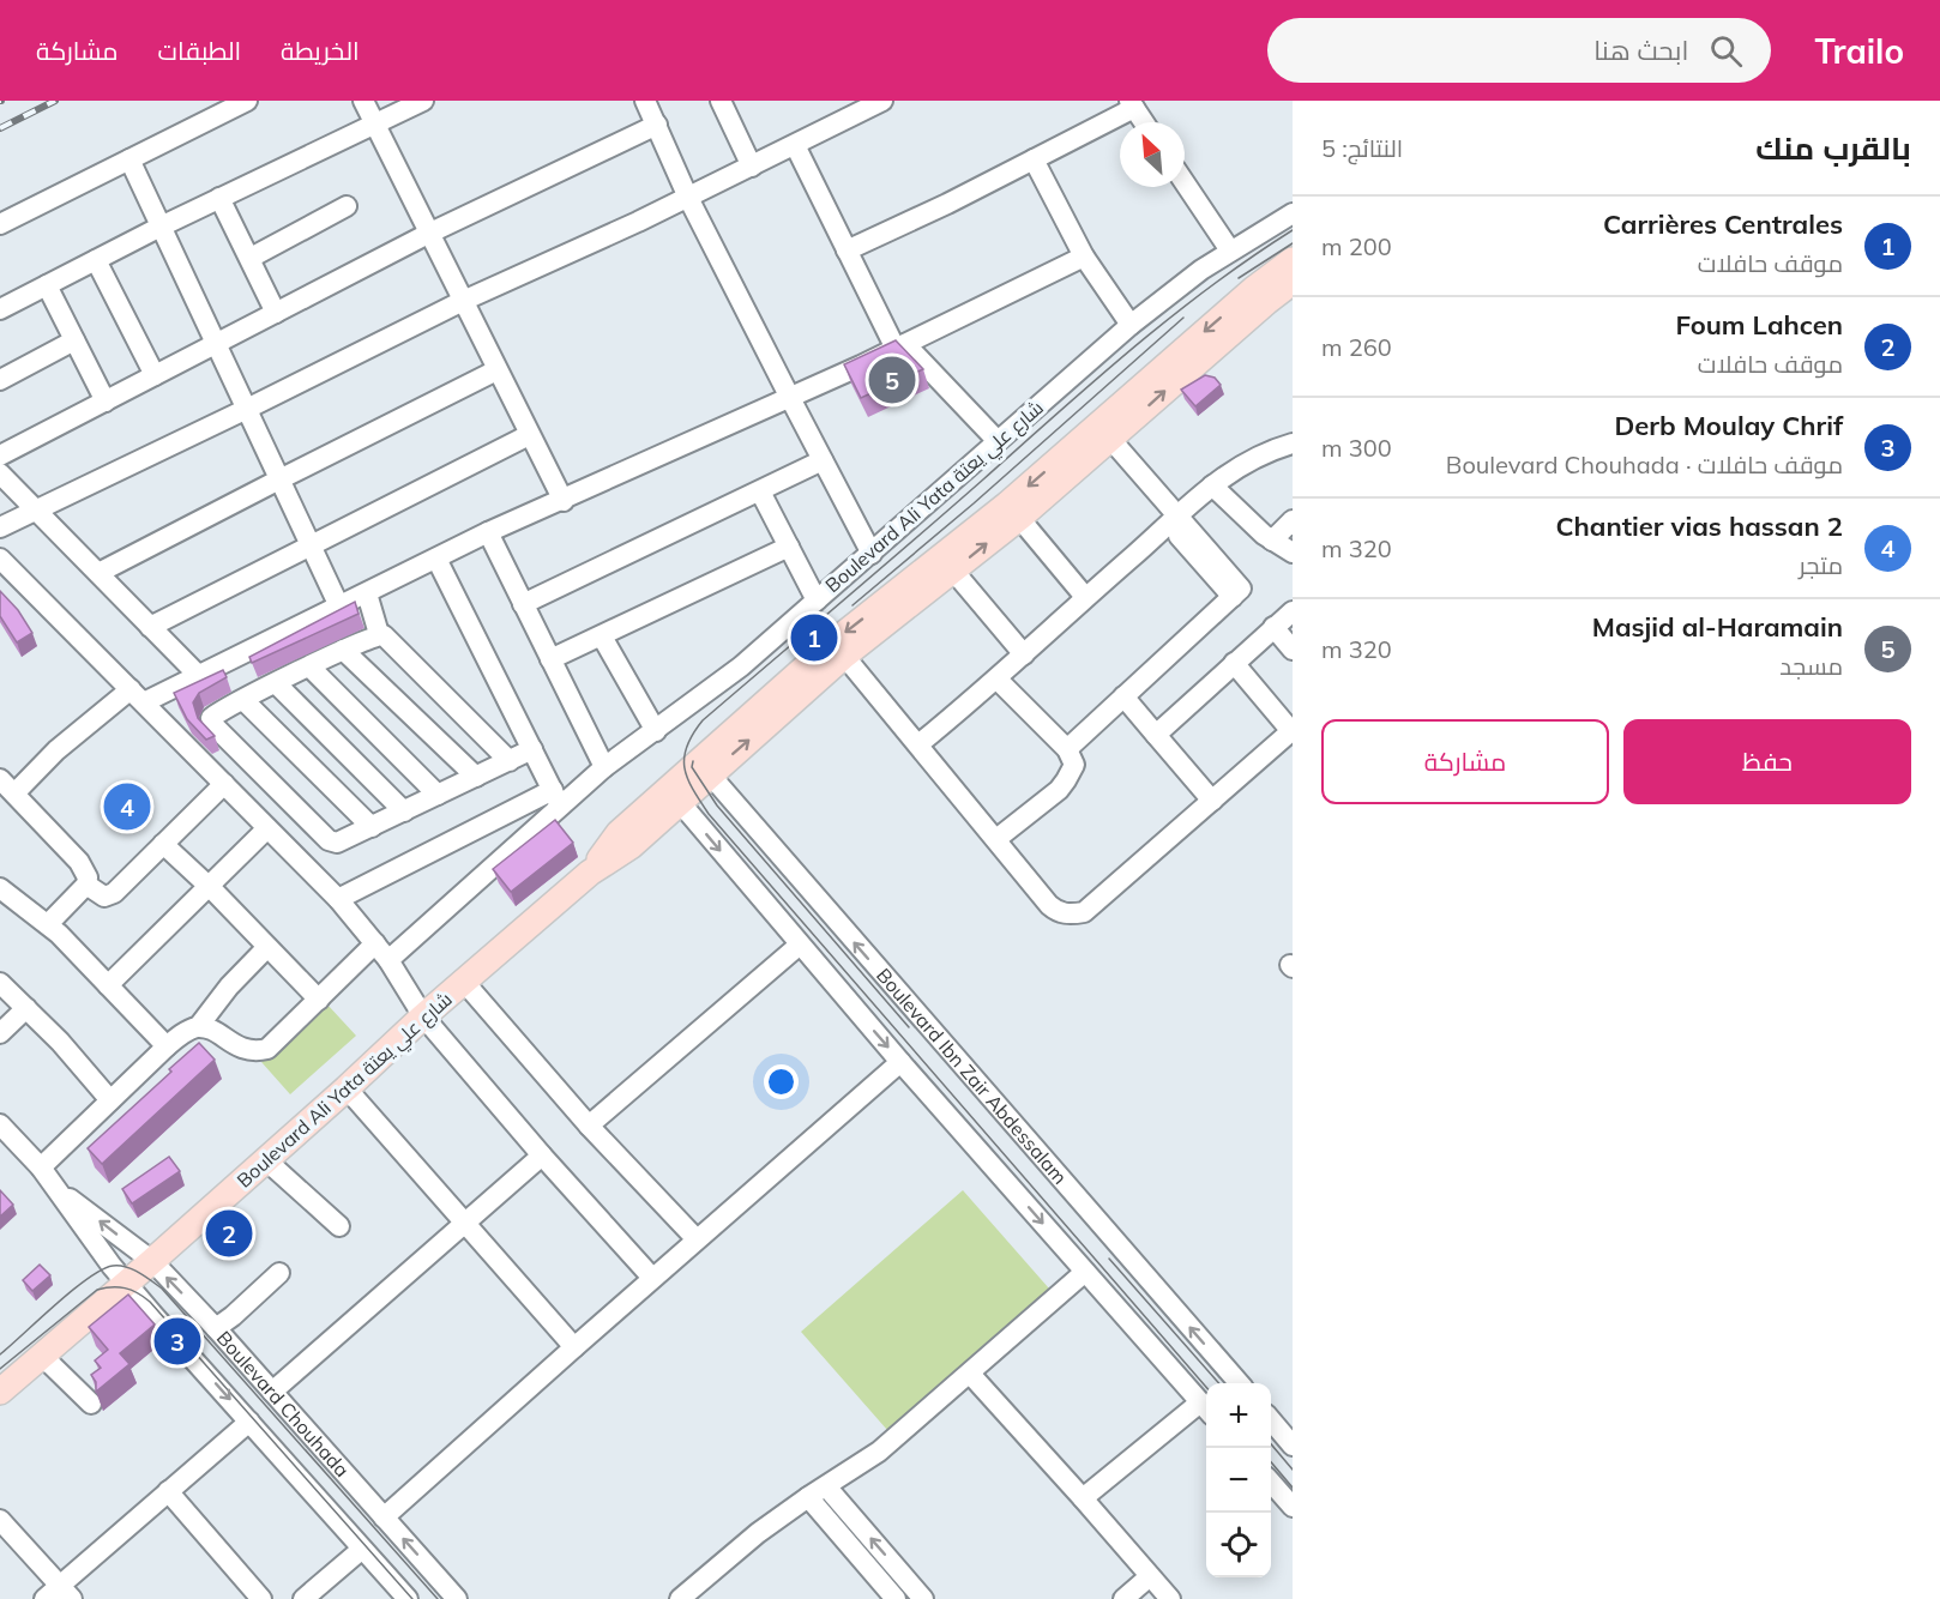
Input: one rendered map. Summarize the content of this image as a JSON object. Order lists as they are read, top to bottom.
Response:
{
  "streets": {
    "main road": ["Boulevard Ali Yata شارع علي يعتة"],
    "street": ["Boulevard Ibn Zair Abdessalam", "Boulevard Chouhada"]
  },
  "crossings": [
    ["Boulevard Ali Yata شارع علي يعتة", "Boulevard Ibn Zair Abdessalam"],
    ["Boulevard Ali Yata شارع علي يعتة", "Boulevard Chouhada"]
  ],
  "north": "top left",
  "page": {
    "header": "Trailo",
    "search": "ابحث هنا",
    "nav": ["الخريطة", "الطبقات", "مشاركة"],
    "heading": ["بالقرب منك", "النتائج: 5"],
    "list": [
      {
        "mark": "1",
        "name": "Carrières Centrales",
        "note": "موقف حافلات",
        "value": "200 m"
      },
      {
        "mark": "2",
        "name": "Foum Lahcen",
        "note": "موقف حافلات",
        "value": "260 m"
      },
      {
        "mark": "3",
        "name": "Derb Moulay Chrif",
        "note": "موقف حافلات · Boulevard Chouhada",
        "value": "300 m"
      },
      {
        "mark": "4",
        "name": "Chantier vias hassan 2",
        "note": "متجر",
        "value": "320 m"
      },
      {
        "mark": "5",
        "name": "Masjid al-Haramain",
        "note": "مسجد",
        "value": "320 m"
      }
    ],
    "pins": [
      "5",
      "1",
      "4",
      "2",
      "3"
    ],
    "buttons": ["حفظ", "مشاركة"],
    "map_buttons": ["+", "−"]
  }
}
